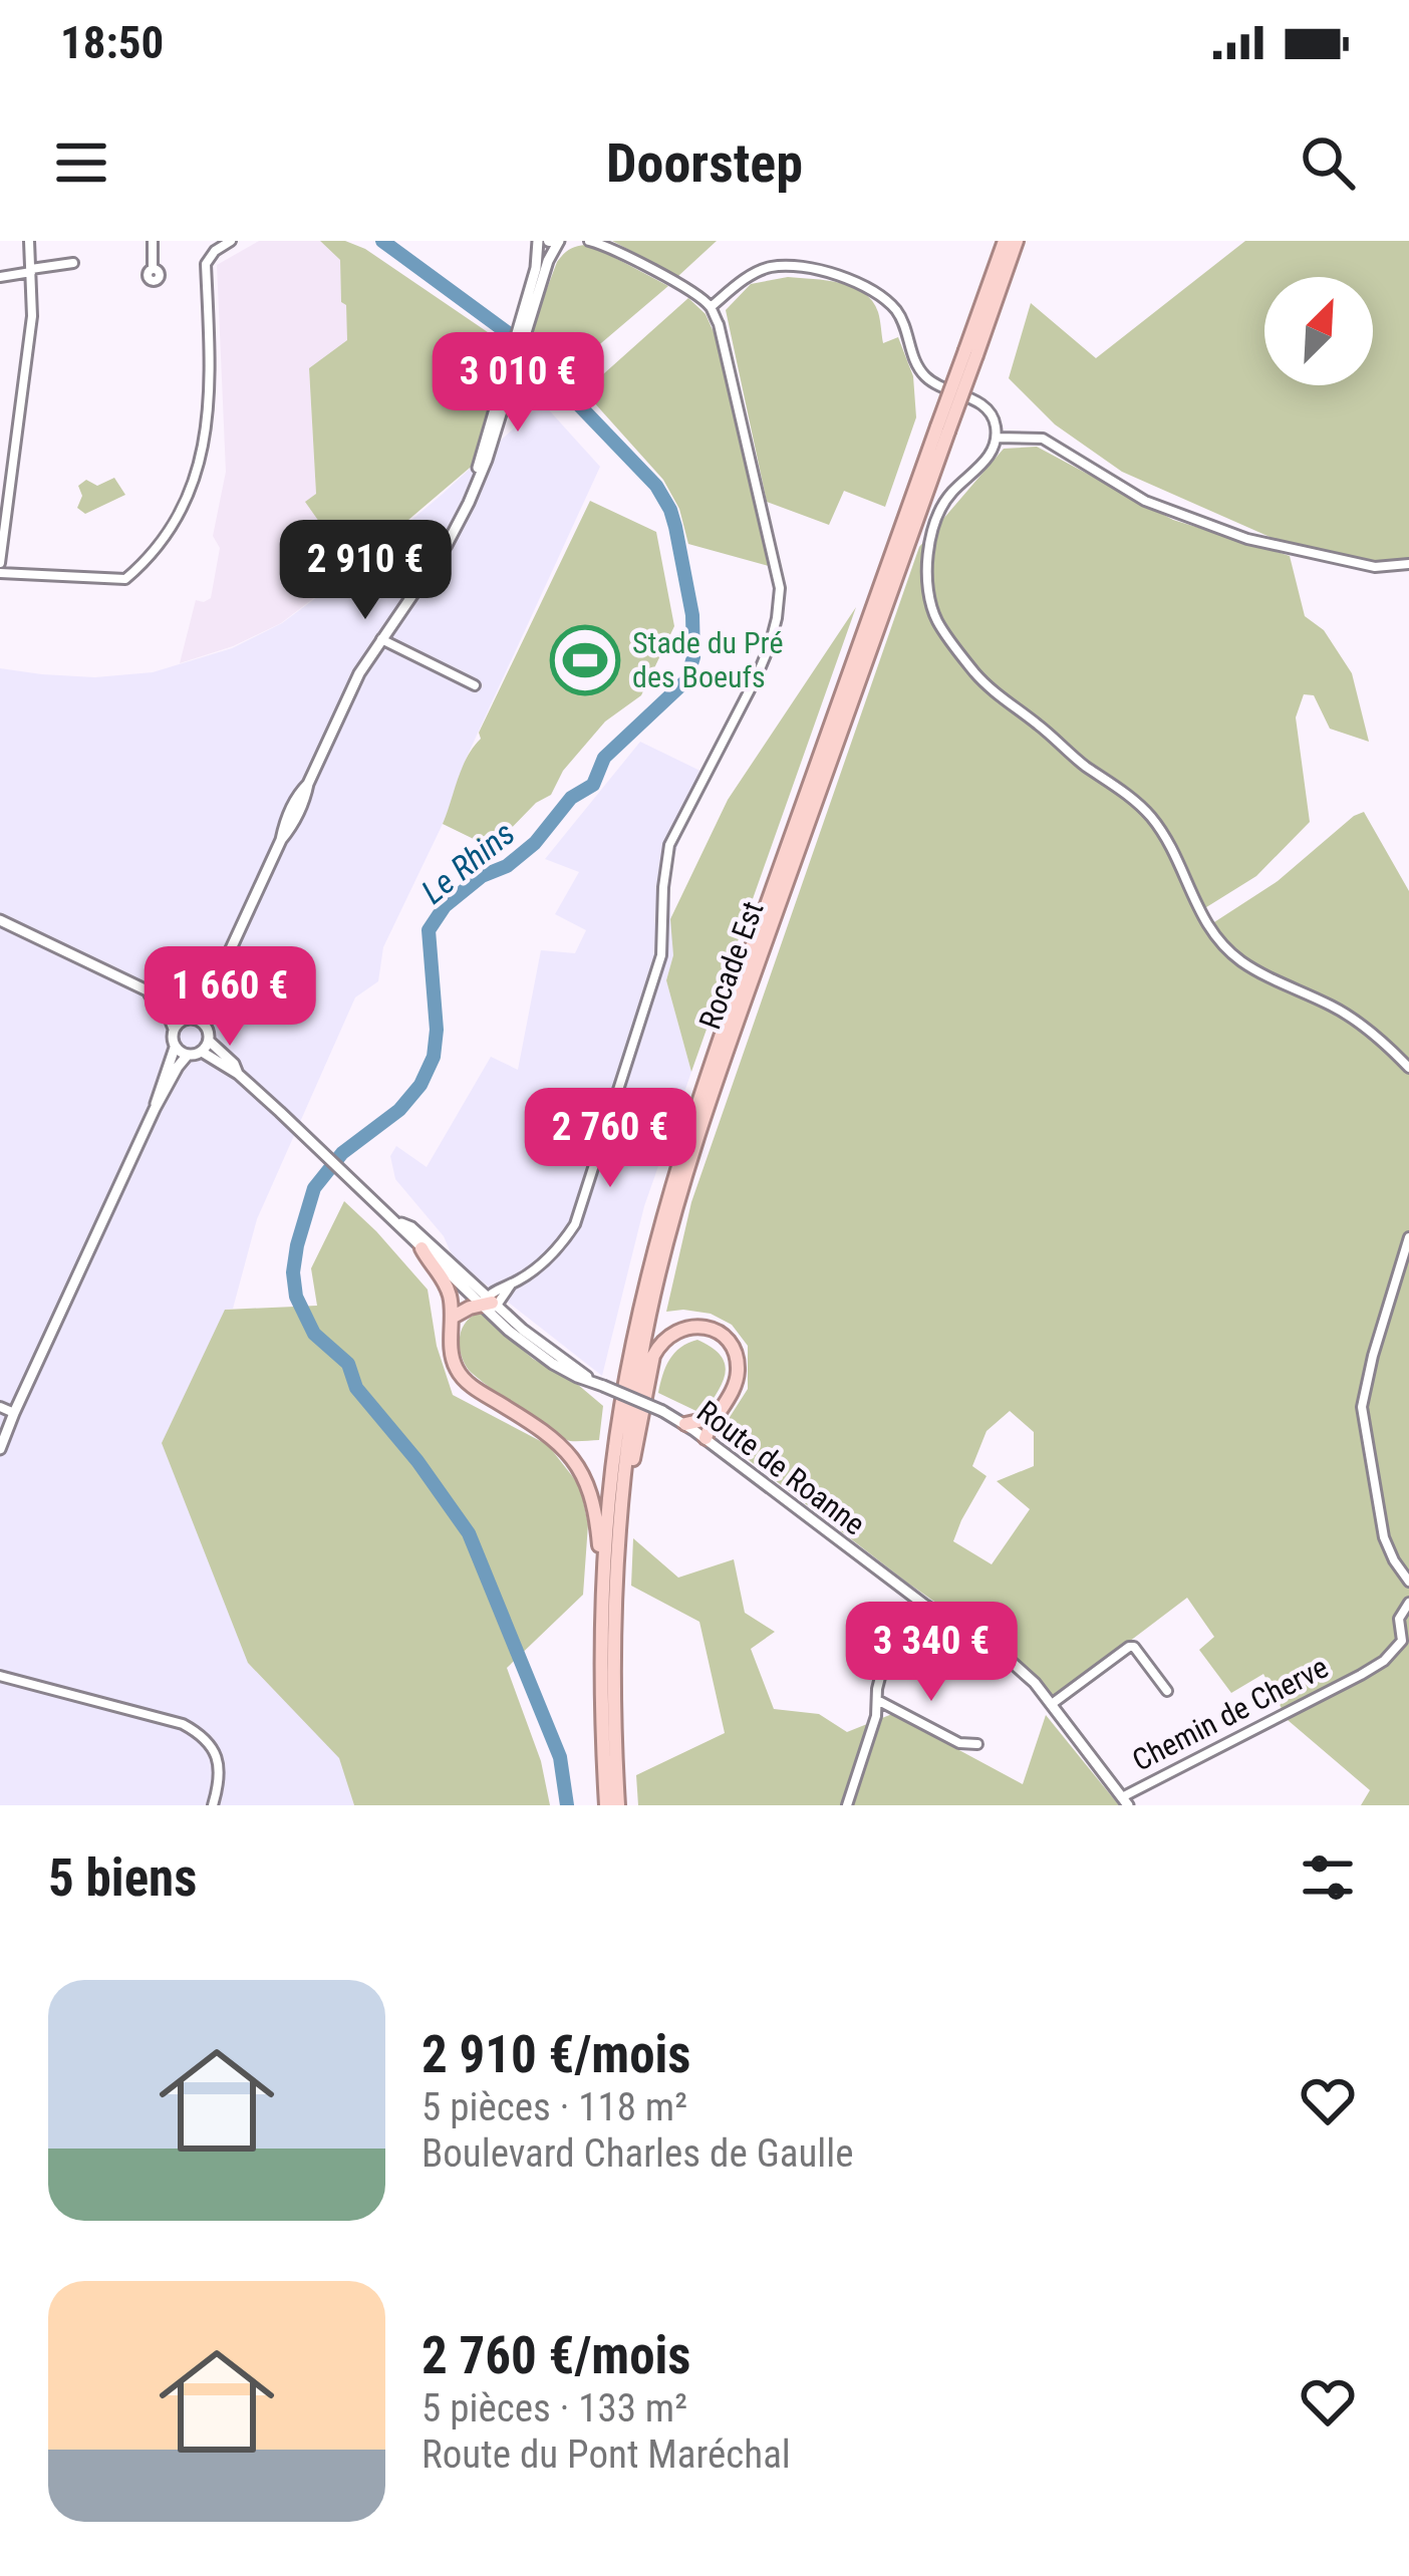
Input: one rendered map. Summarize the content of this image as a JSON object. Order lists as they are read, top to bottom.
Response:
{
  "streets": {
    "highway": ["Rocade Est"],
    "street": ["Route de Roanne", "Chemin de Cherve"]
  },
  "crossings": [
    ["Route de Roanne", "Chemin de Cherve"]
  ],
  "water": ["Le Rhins"],
  "places": {
    "sports": ["Stade du Pré des Boeufs"]
  },
  "north": "top right",
  "page": {
    "status": "18:50",
    "header": "Doorstep",
    "price": [
      "3 010 €",
      "2 910 €",
      "1 660 €",
      "2 760 €",
      "3 340 €"
    ],
    "heading": "5 biens",
    "list": [
      {
        "name": "2 910 €/mois",
        "note": "5 pièces · 118 m² · Boulevard Charles de Gaulle"
      },
      {
        "name": "2 760 €/mois",
        "note": "5 pièces · 133 m² · Route du Pont Maréchal"
      }
    ]
  }
}
